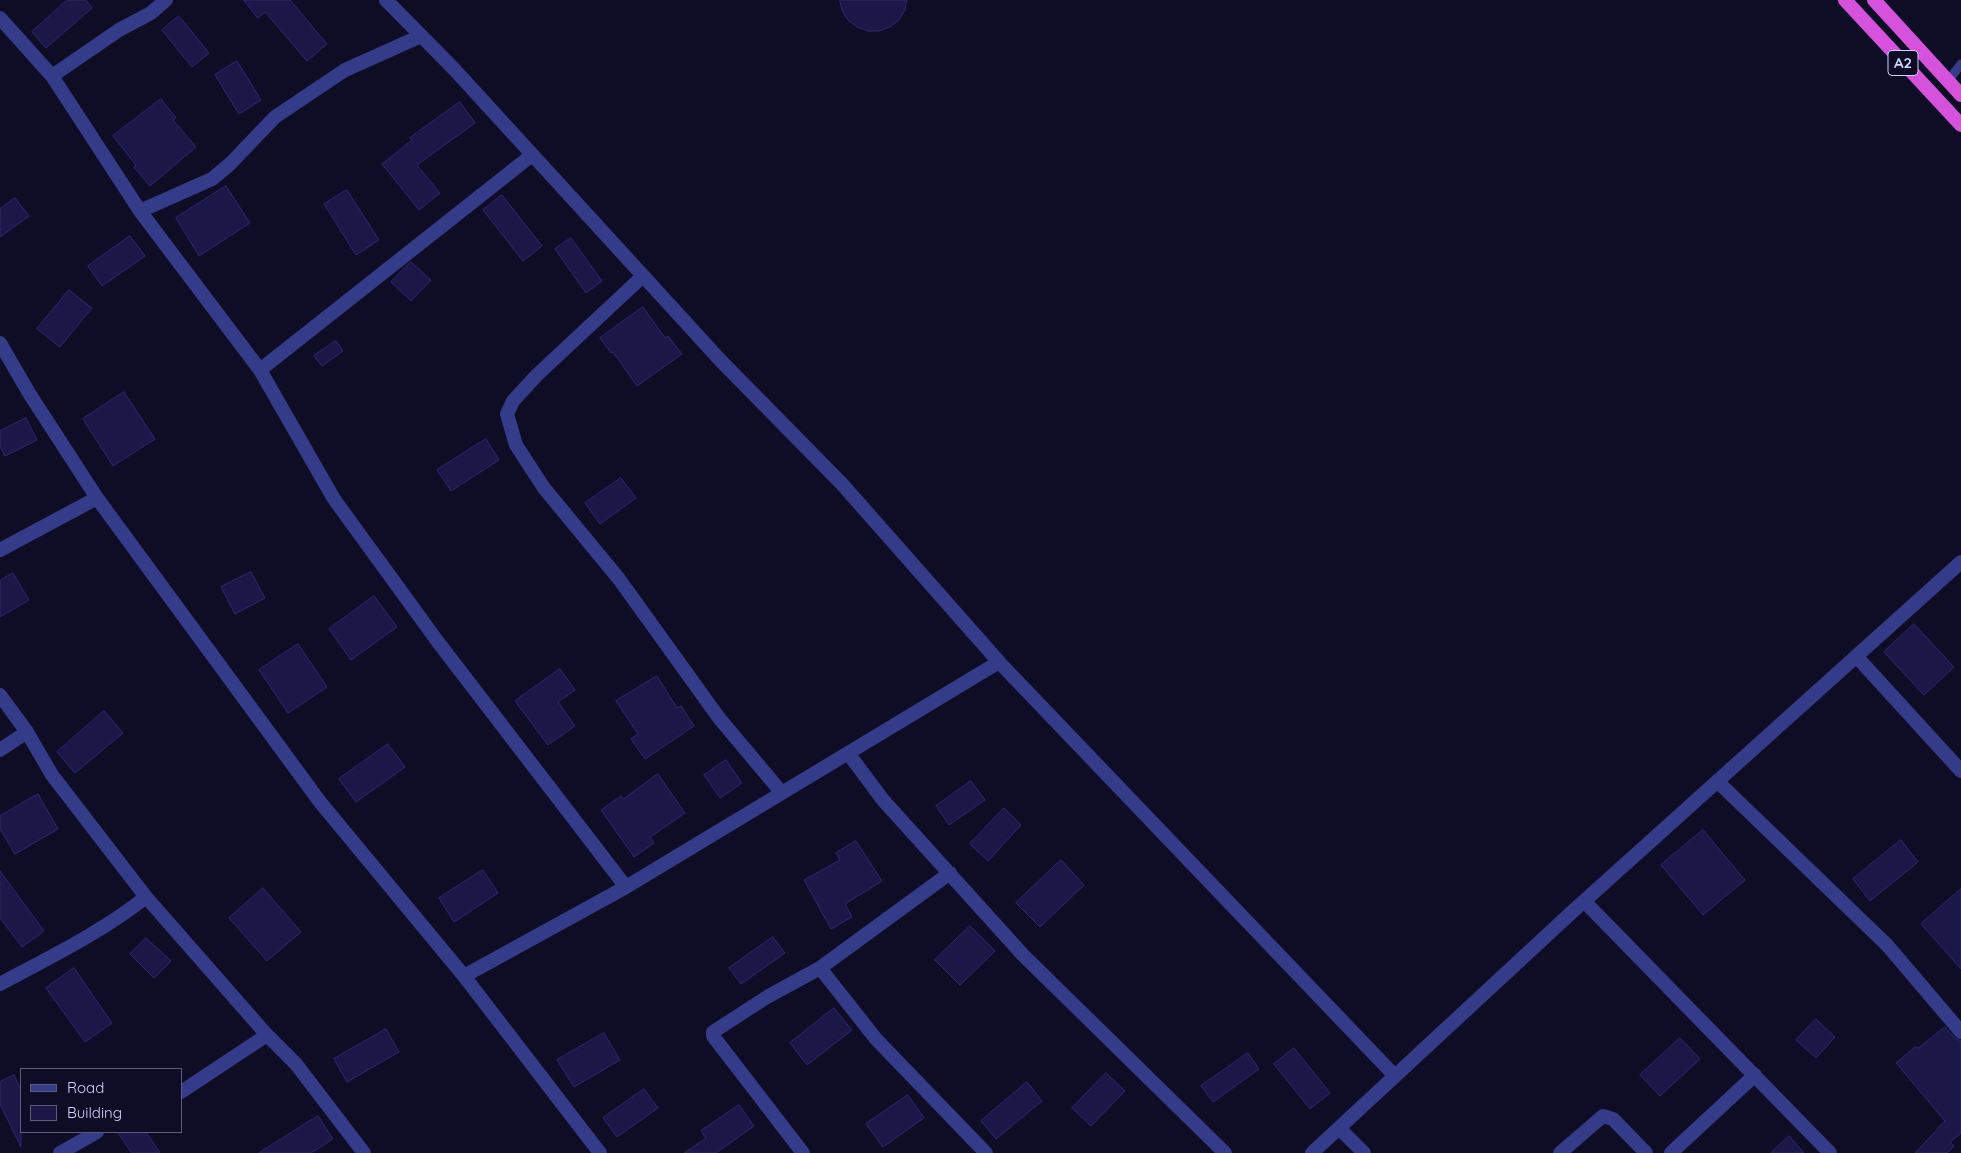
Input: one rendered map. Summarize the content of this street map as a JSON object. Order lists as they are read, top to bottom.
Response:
{
  "streets": {
    "highway": ["A2"]
  },
  "legend": ["Road", "Building"]
}
